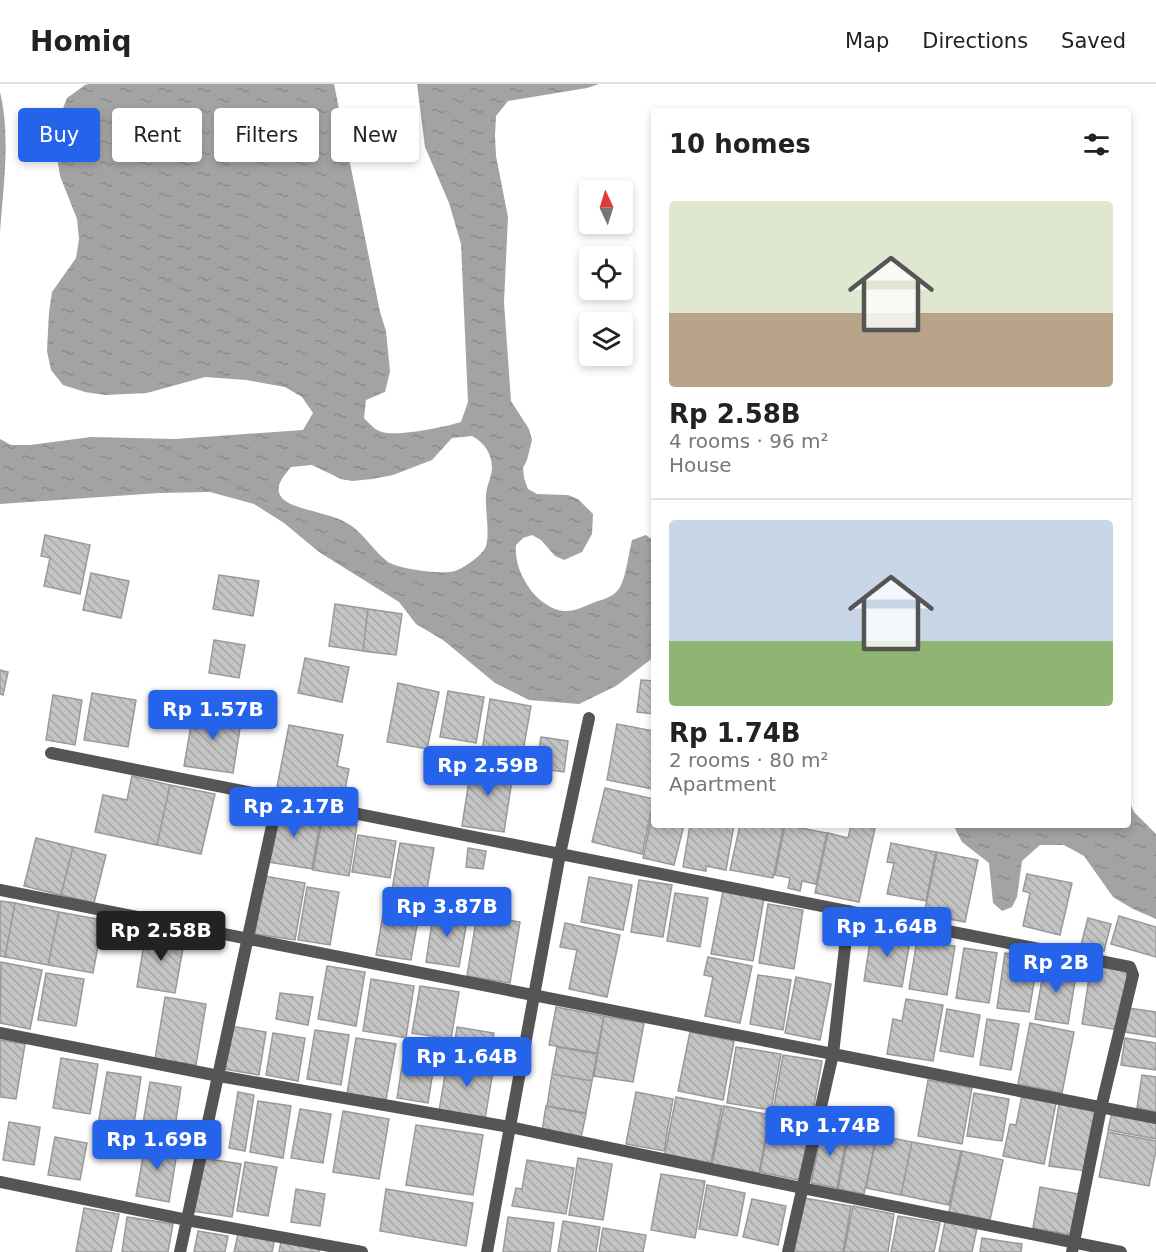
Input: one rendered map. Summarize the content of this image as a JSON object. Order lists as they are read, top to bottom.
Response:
{
  "north": "top",
  "page": {
    "header": "Homiq",
    "nav": ["Map", "Directions", "Saved"],
    "chip": [
      "Buy",
      "Rent",
      "Filters",
      "New"
    ],
    "heading": "10 homes",
    "list": [
      {
        "name": "Rp 2.58B",
        "note": "4 rooms · 96 m² · House"
      },
      {
        "name": "Rp 1.74B",
        "note": "2 rooms · 80 m² · Apartment"
      }
    ],
    "price": [
      "Rp 1.57B",
      "Rp 2.59B",
      "Rp 2.17B",
      "Rp 3.87B",
      "Rp 1.64B",
      "Rp 2.58B",
      "Rp 2B",
      "Rp 1.64B",
      "Rp 1.74B",
      "Rp 1.69B"
    ]
  }
}
